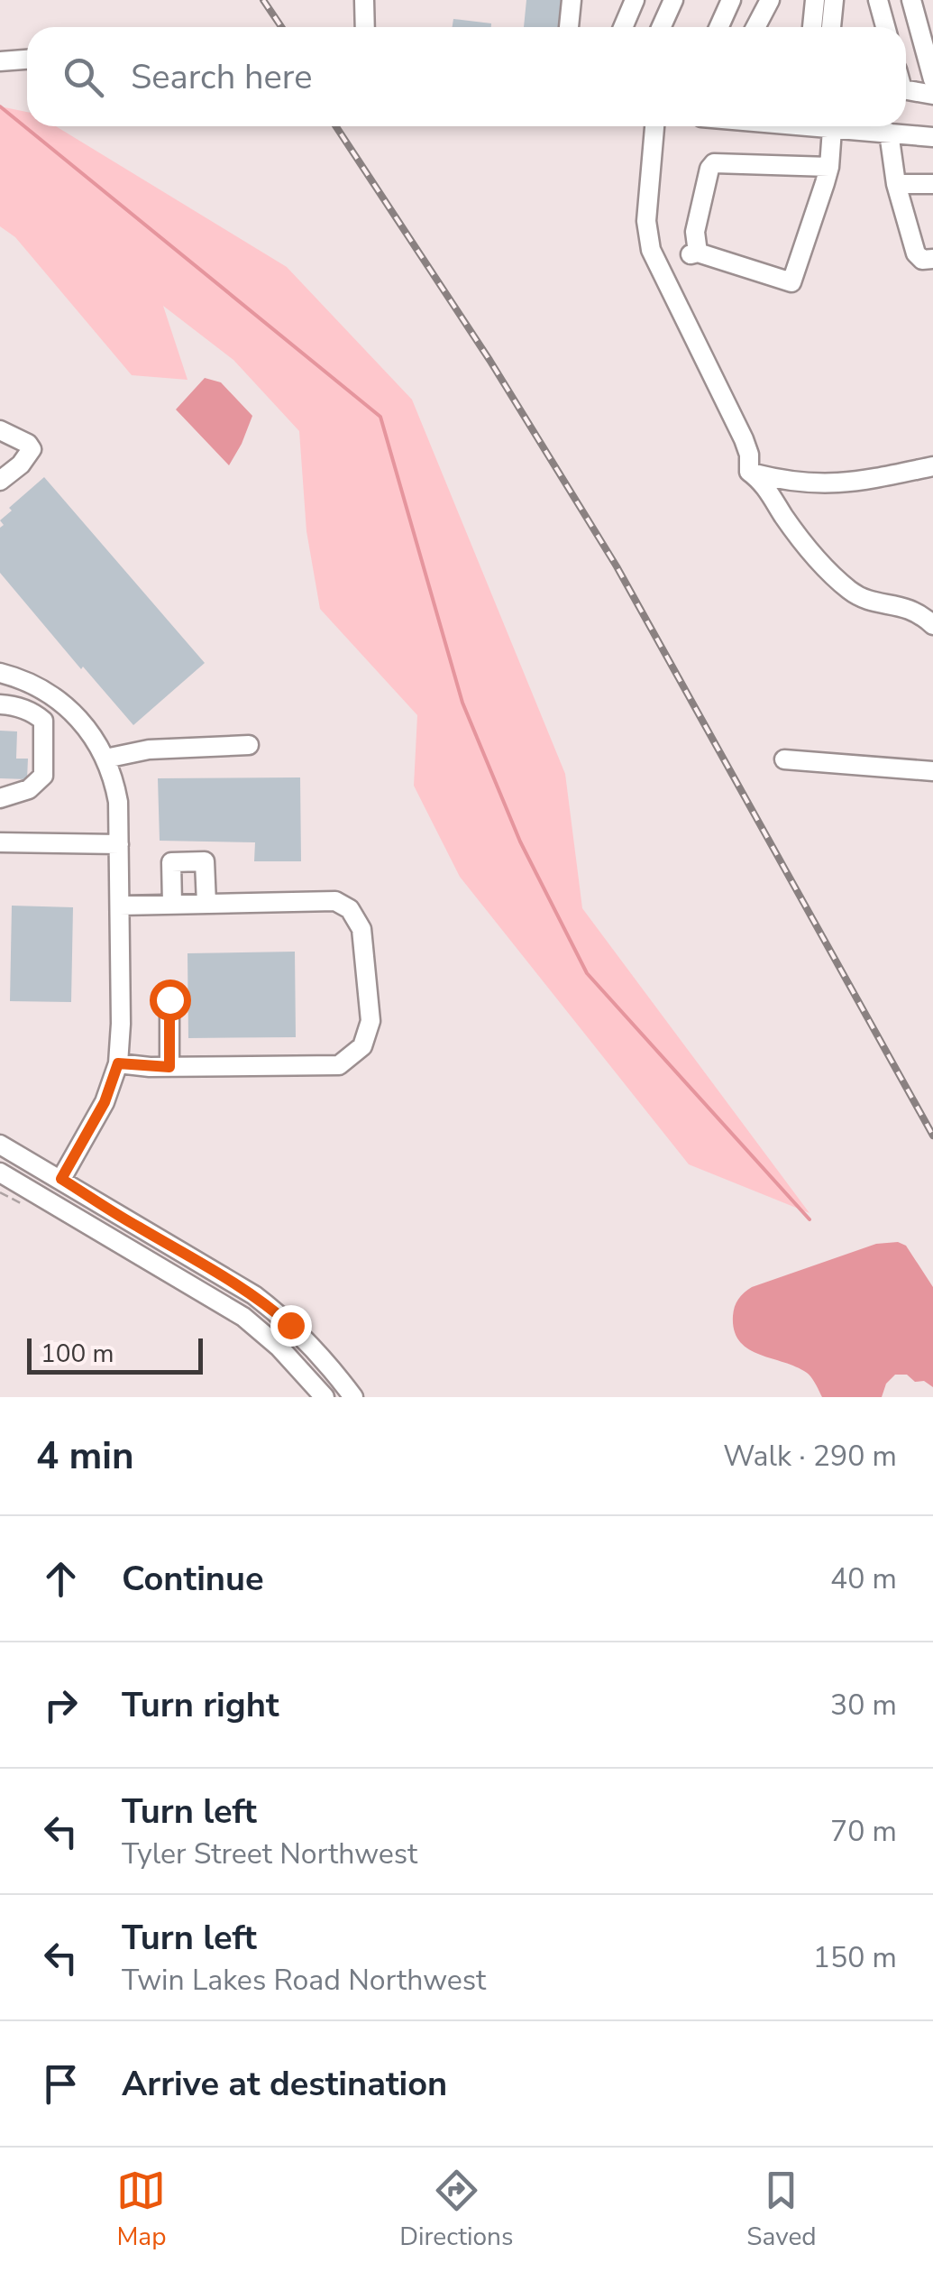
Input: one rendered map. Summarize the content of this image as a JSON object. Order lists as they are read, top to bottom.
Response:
{
  "scale_bar": "100 m",
  "page": {
    "search": "Search here",
    "scale": "100 m",
    "heading": ["4 min", "Walk · 290 m"],
    "list": [
      ["Continue", "40 m"],
      ["Turn right", "30 m"],
      ["Turn left", "Tyler Street Northwest", "70 m"],
      ["Turn left", "Twin Lakes Road Northwest", "150 m"],
      "Arrive at destination"
    ],
    "nav": ["Map", "Directions", "Saved"]
  }
}
